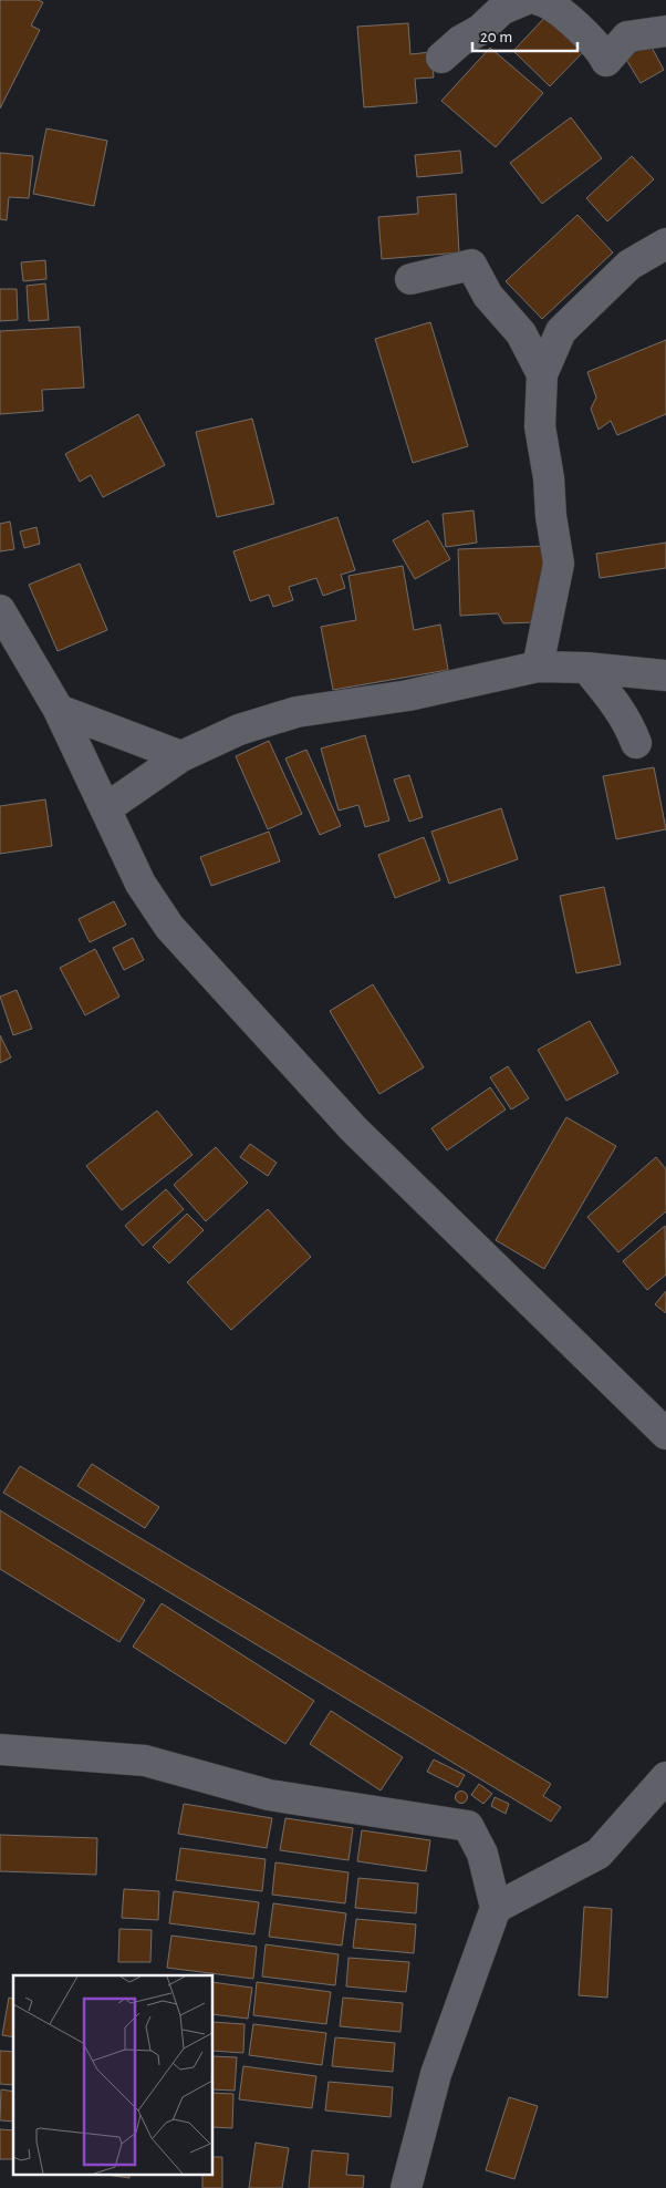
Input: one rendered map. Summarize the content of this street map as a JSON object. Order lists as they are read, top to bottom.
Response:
{
  "scale_bar": "20 m"
}
